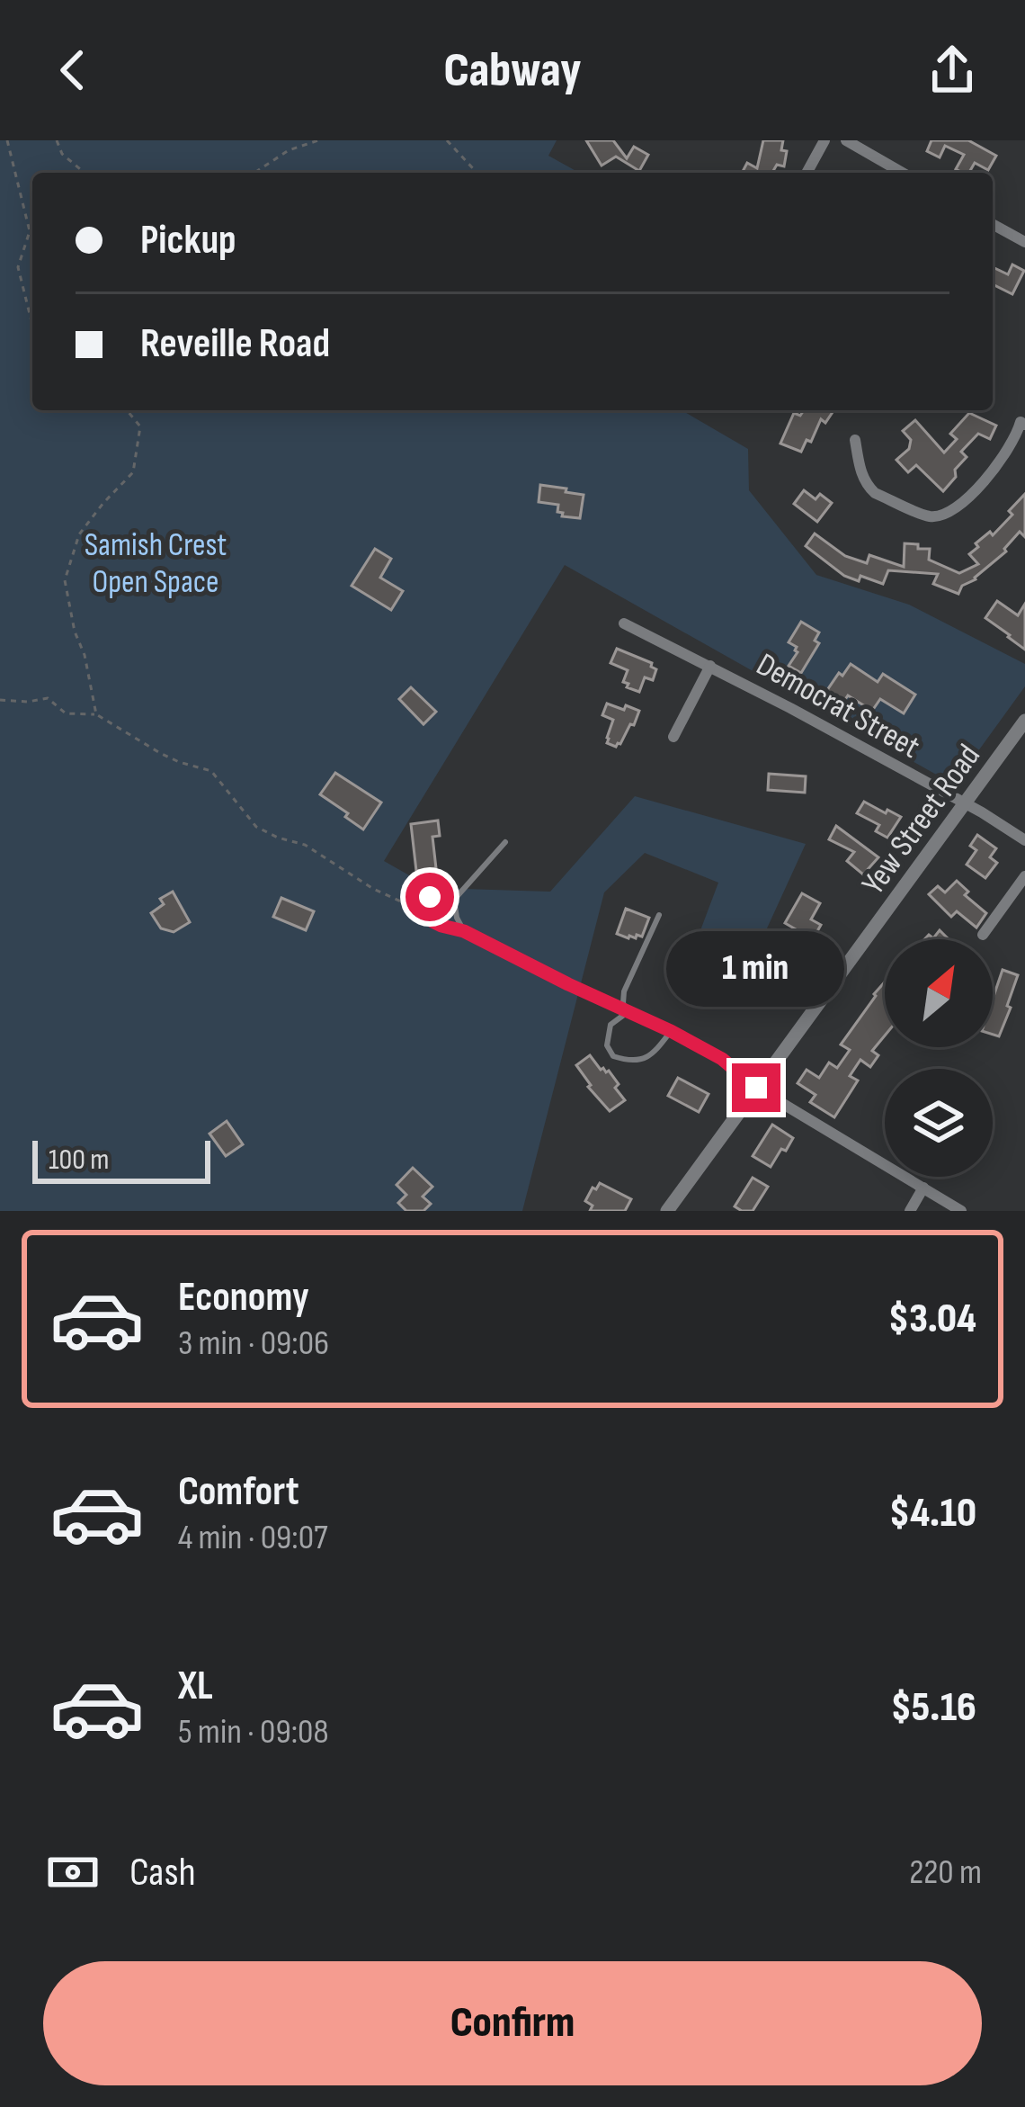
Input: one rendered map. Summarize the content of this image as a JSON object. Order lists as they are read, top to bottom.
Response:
{
  "streets": {
    "street": ["Democrat Street", "Yew Street Road"]
  },
  "crossings": [
    ["Democrat Street", "Yew Street Road"]
  ],
  "parks": ["Samish Crest Open Space"],
  "scale_bar": "100 m",
  "north": "top right",
  "page": {
    "header": "Cabway",
    "banner": ["Pickup", "Reveille Road"],
    "bubble": "1 min",
    "scale": "100 m",
    "list": [
      {
        "name": "Economy",
        "note": "3 min · 09:06",
        "value": "$3.04"
      },
      {
        "name": "Comfort",
        "note": "4 min · 09:07",
        "value": "$4.10"
      },
      {
        "name": "XL",
        "note": "5 min · 09:08",
        "value": "$5.16"
      }
    ],
    "pay": ["Cash", "220 m"],
    "buttons": "Confirm"
  }
}
